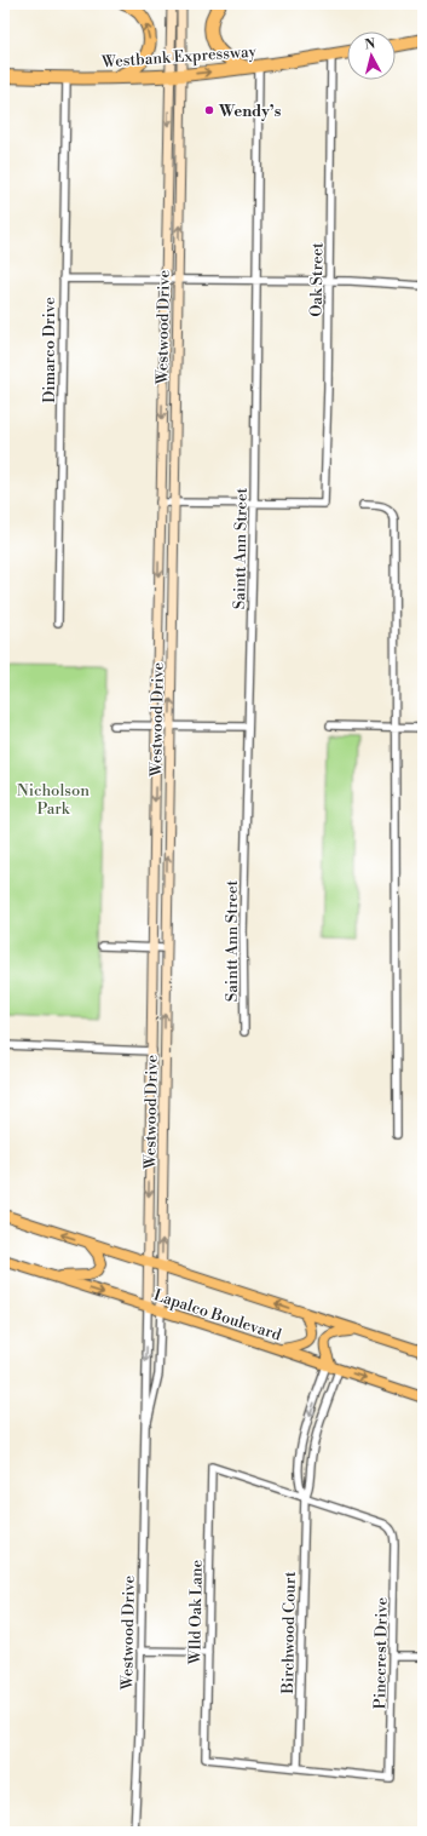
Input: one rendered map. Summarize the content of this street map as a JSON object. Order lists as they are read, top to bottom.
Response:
{
  "streets": {
    "highway": ["Westbank Expressway"],
    "main road": ["Lapalco Boulevard"],
    "street": [
      "Oak Street",
      "Westwood Drive",
      "Dimarco Drive",
      "Saintt Ann Street",
      "WIld Oak Lane",
      "Birchwood Court",
      "Pinecrest Drive"
    ]
  },
  "crossings": [
    ["Westbank Expressway", "Oak Street"],
    ["Westbank Expressway", "Westwood Drive"],
    ["Westbank Expressway", "Dimarco Drive"],
    ["Westbank Expressway", "Saintt Ann Street"],
    ["Oak Street", "Saintt Ann Street"],
    ["Westwood Drive", "Lapalco Boulevard"],
    ["WIld Oak Lane", "Birchwood Court"],
    ["WIld Oak Lane", "Pinecrest Drive"],
    ["Birchwood Court", "Pinecrest Drive"]
  ],
  "parks": ["Nicholson Park"],
  "places": ["Wendy’s"],
  "north": "top"
}
